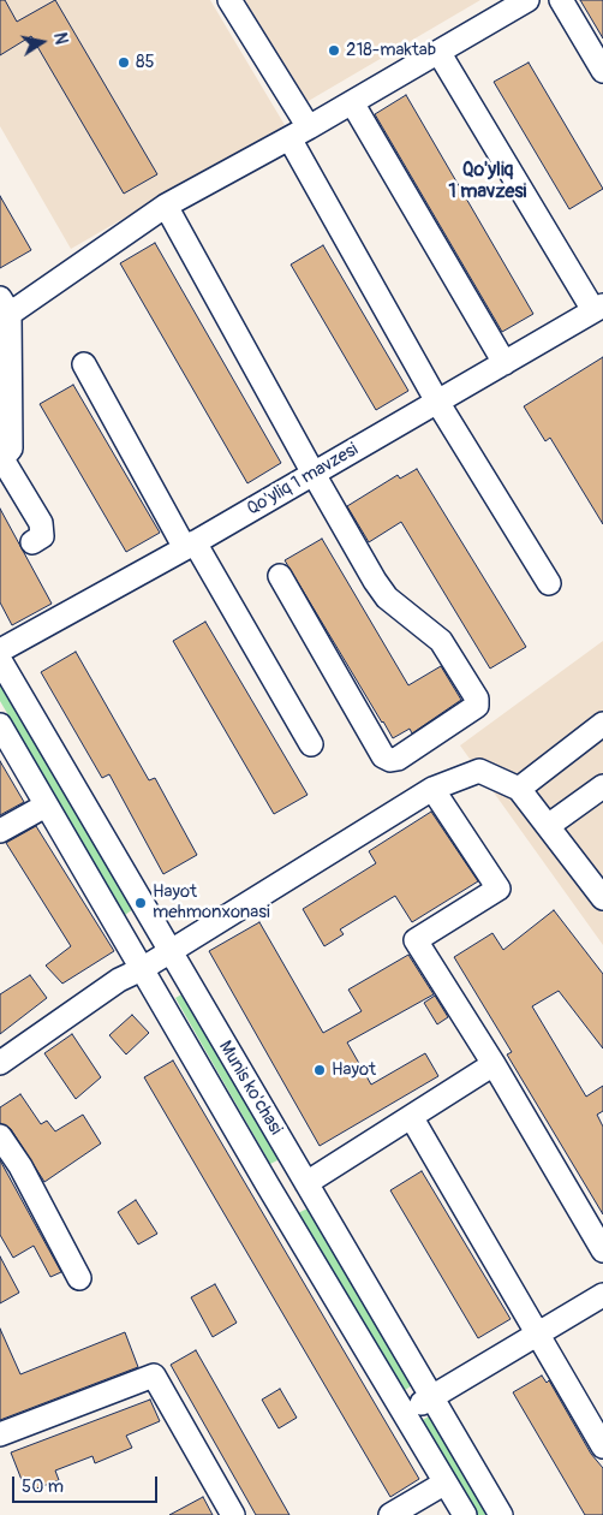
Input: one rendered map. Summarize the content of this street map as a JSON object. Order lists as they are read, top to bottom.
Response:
{
  "streets": {
    "street": ["Qo'yliq 1 mavzesi", "Munis ko'chasi"]
  },
  "districts": ["Qo'yliq 1 mavzesi"],
  "places": [
    "218-maktab",
    "85",
    "Hayot mehmonxonasi",
    "Hayot"
  ],
  "scale_bar": "50 m",
  "north": "right"
}
